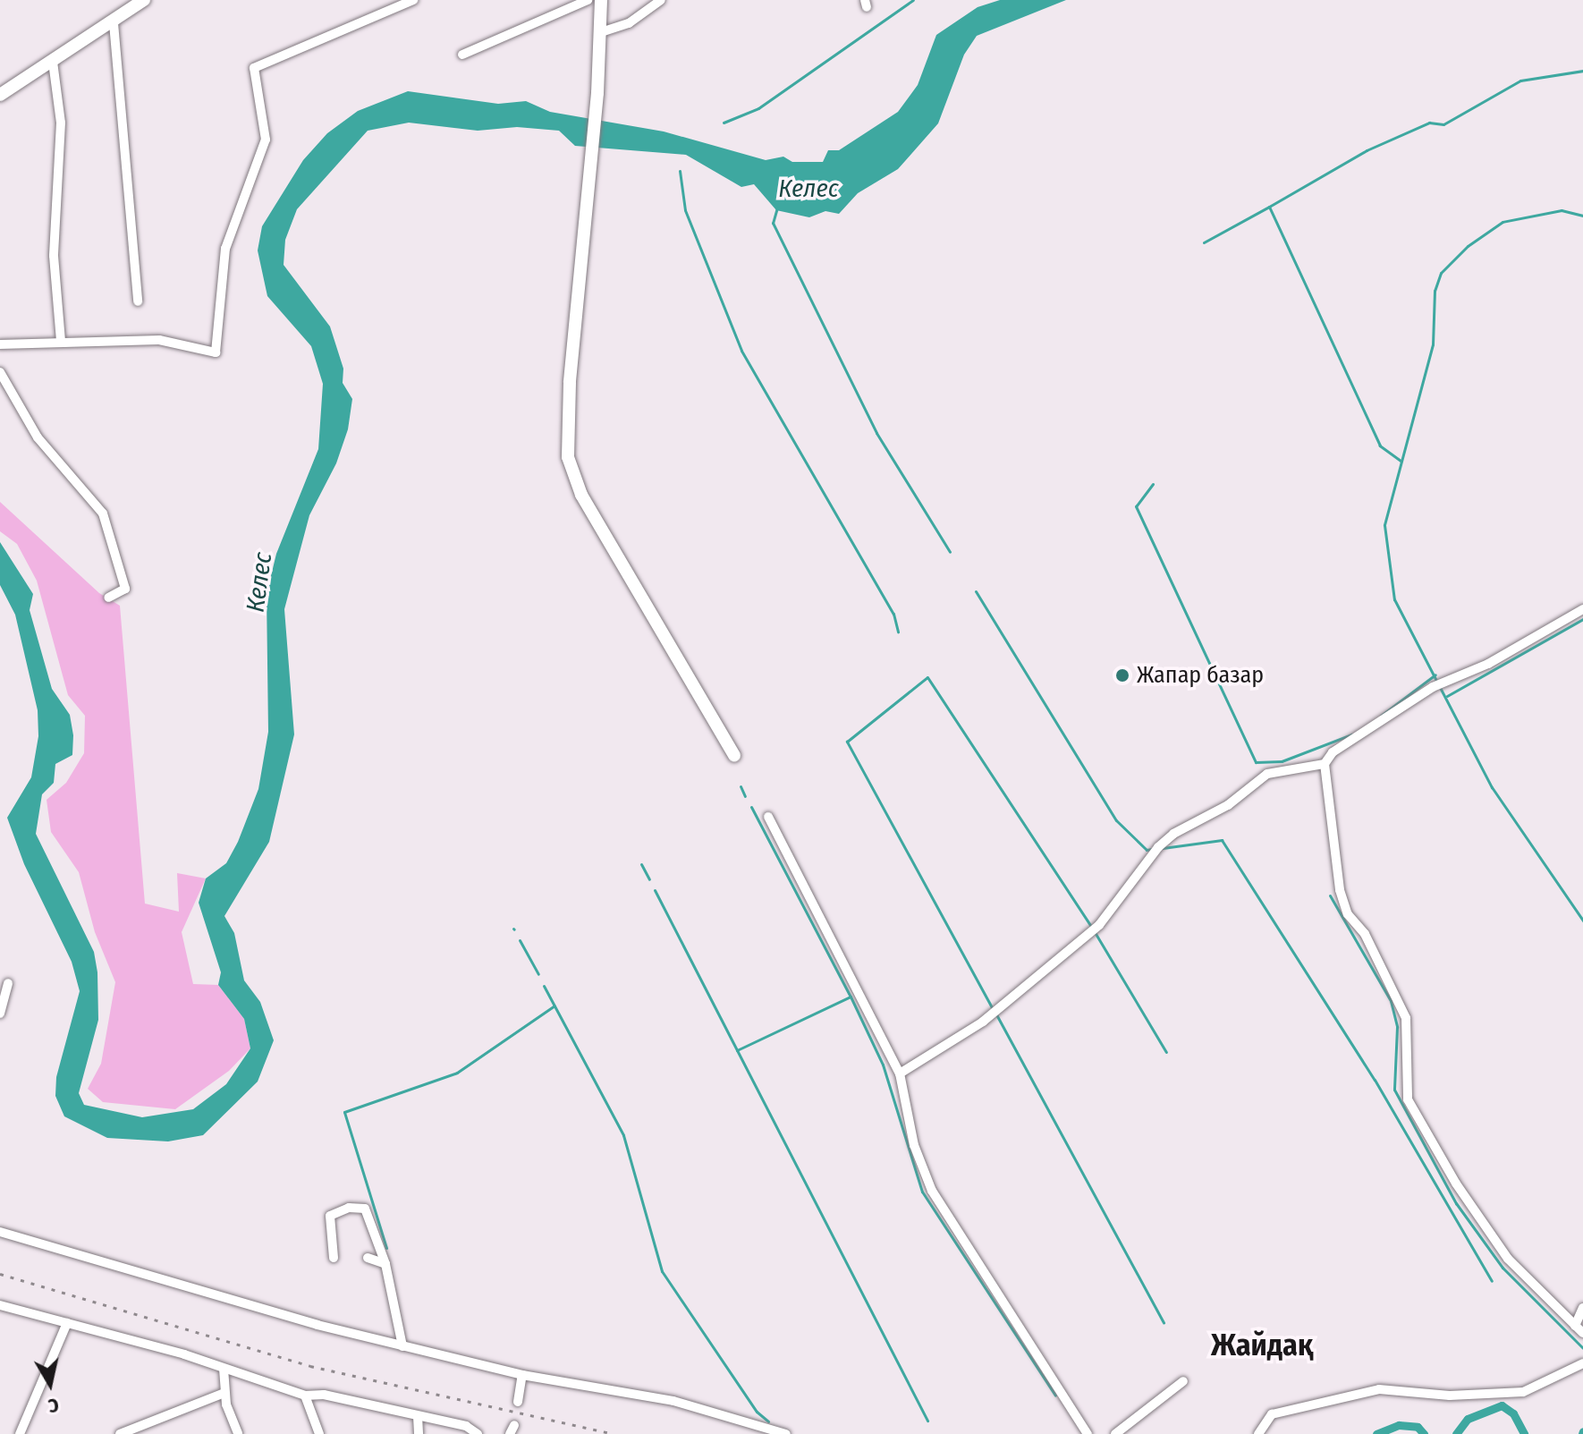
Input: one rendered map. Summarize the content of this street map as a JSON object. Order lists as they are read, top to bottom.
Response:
{
  "districts": ["Жайдақ"],
  "water": ["Келес"],
  "places": ["Жапар базар"],
  "north": "bottom"
}
